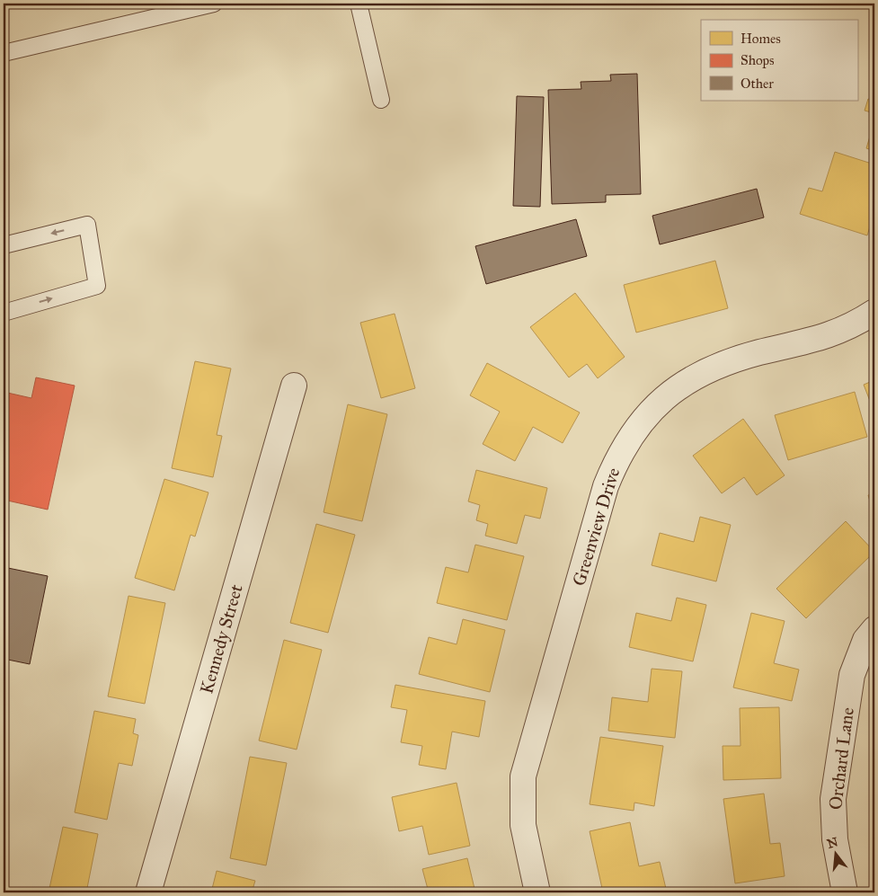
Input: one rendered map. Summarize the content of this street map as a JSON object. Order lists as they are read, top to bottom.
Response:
{
  "streets": {
    "street": ["Greenview Drive", "Kennedy Street", "Orchard Lane"]
  },
  "legend": ["Homes", "Shops", "Other"],
  "north": "top"
}
